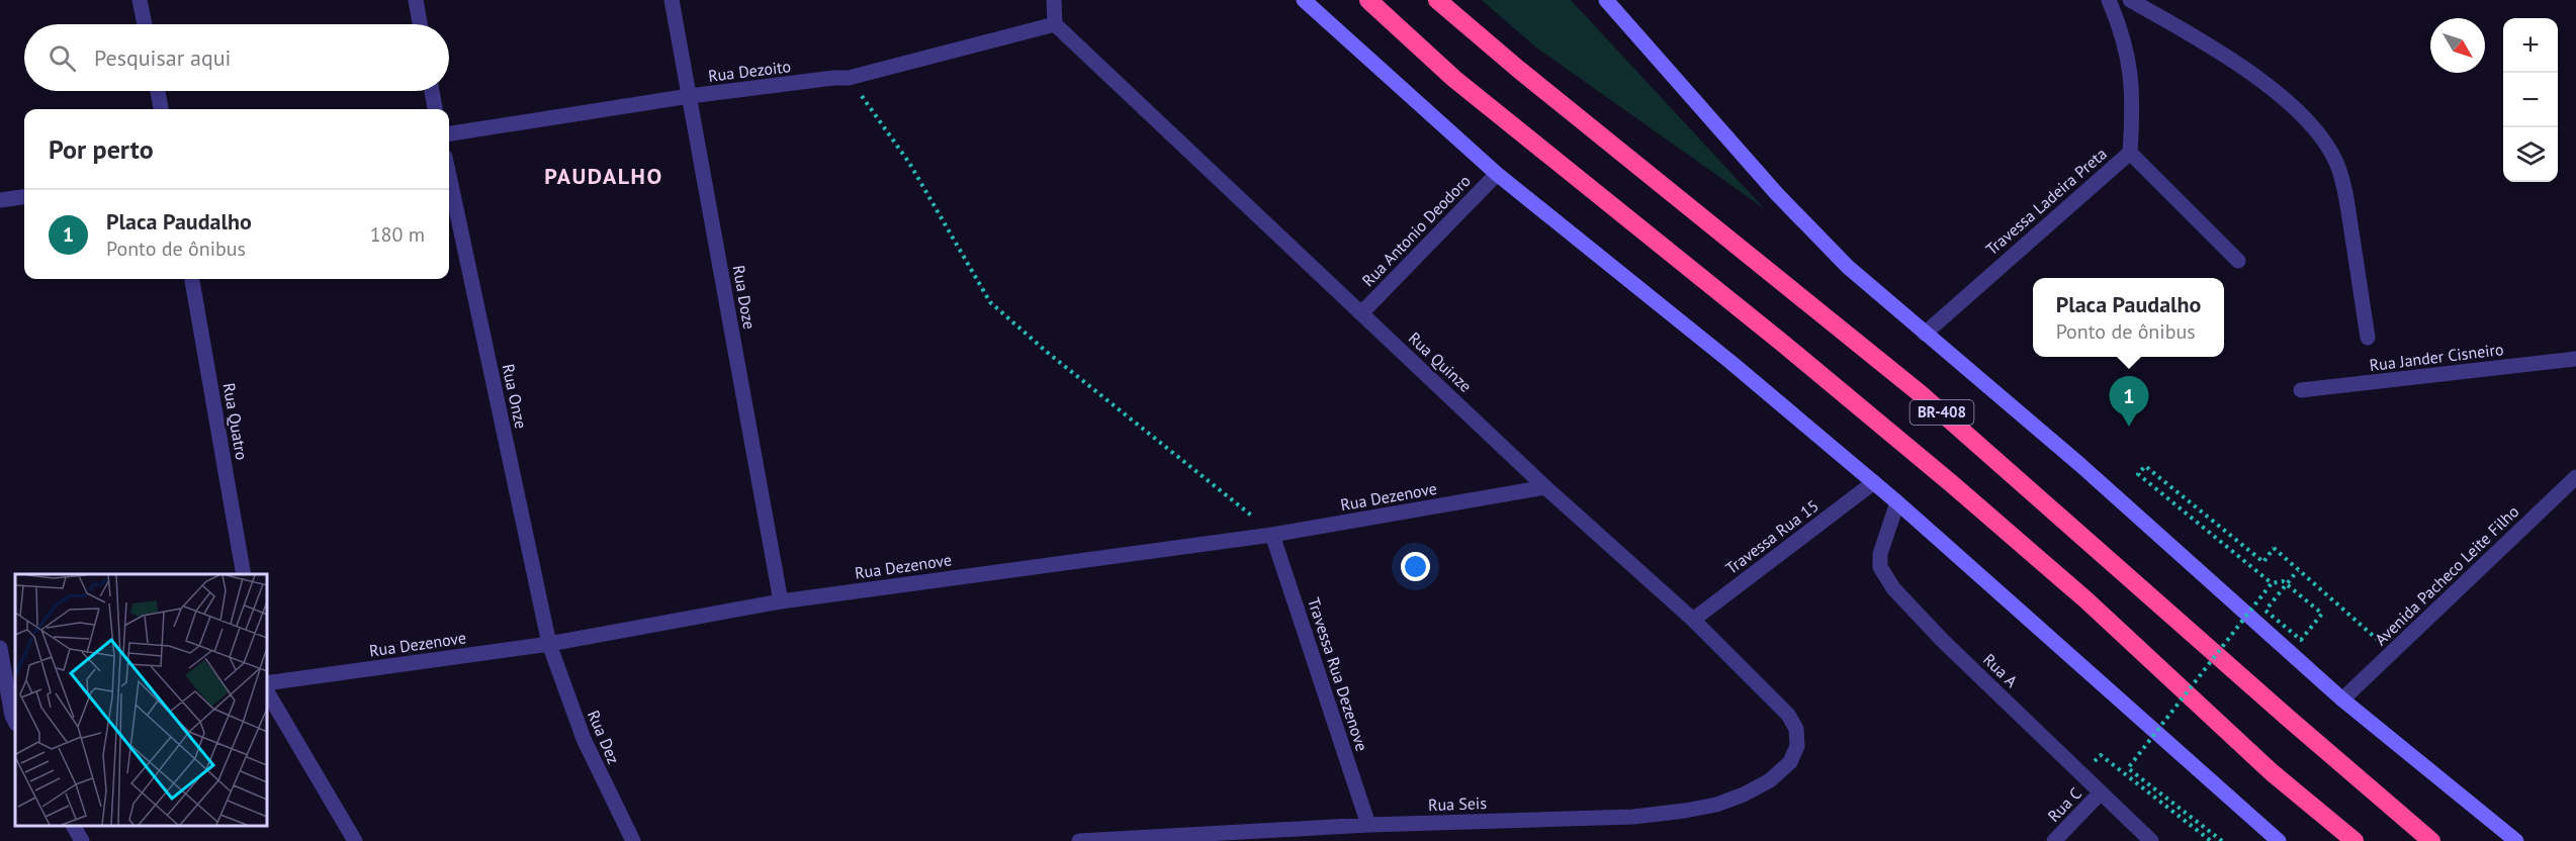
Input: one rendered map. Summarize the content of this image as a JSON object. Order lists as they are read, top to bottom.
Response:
{
  "streets": {
    "highway": ["BR-408"],
    "street": [
      "Rua Dezoito",
      "Travessa Ladeira Preta",
      "Rua Antonio Deodoro",
      "Rua Doze",
      "Rua Jander Cisneiro",
      "Rua Quinze",
      "Rua Onze",
      "Rua Quatro",
      "Rua Dezenove",
      "Travessa Rua 15",
      "Avenida Pacheco Leite Filho",
      "Rua A",
      "Travessa Rua Dezenove",
      "Rua Dez",
      "Rua Seis",
      "Rua C"
    ]
  },
  "crossings": [
    ["Rua Dezoito", "Rua Doze"],
    ["Rua Dezoito", "Rua Quinze"],
    ["Rua Antonio Deodoro", "Rua Quinze"],
    ["Rua Doze", "Rua Dezenove"],
    ["Rua Quinze", "Rua Dezenove"],
    ["Rua Quinze", "Travessa Rua 15"],
    ["Rua Quinze", "Rua Seis"],
    ["Rua Onze", "Rua Dezenove"],
    ["Rua Onze", "Rua Dez"],
    ["Rua Dezenove", "Travessa Rua Dezenove"],
    ["Rua Dezenove", "Rua Dez"],
    ["Rua A", "Rua C"],
    ["Travessa Rua Dezenove", "Rua Seis"]
  ],
  "districts": ["PAUDALHO"],
  "north": "bottom right",
  "page": {
    "map_buttons": ["+", "−"],
    "search": "Pesquisar aqui",
    "heading": "Por perto",
    "list": [
      {
        "mark": "1",
        "name": "Placa Paudalho",
        "note": "Ponto de ônibus",
        "value": "180 m"
      }
    ],
    "popup": ["Placa Paudalho", "Ponto de ônibus"],
    "pins": "1"
  }
}
